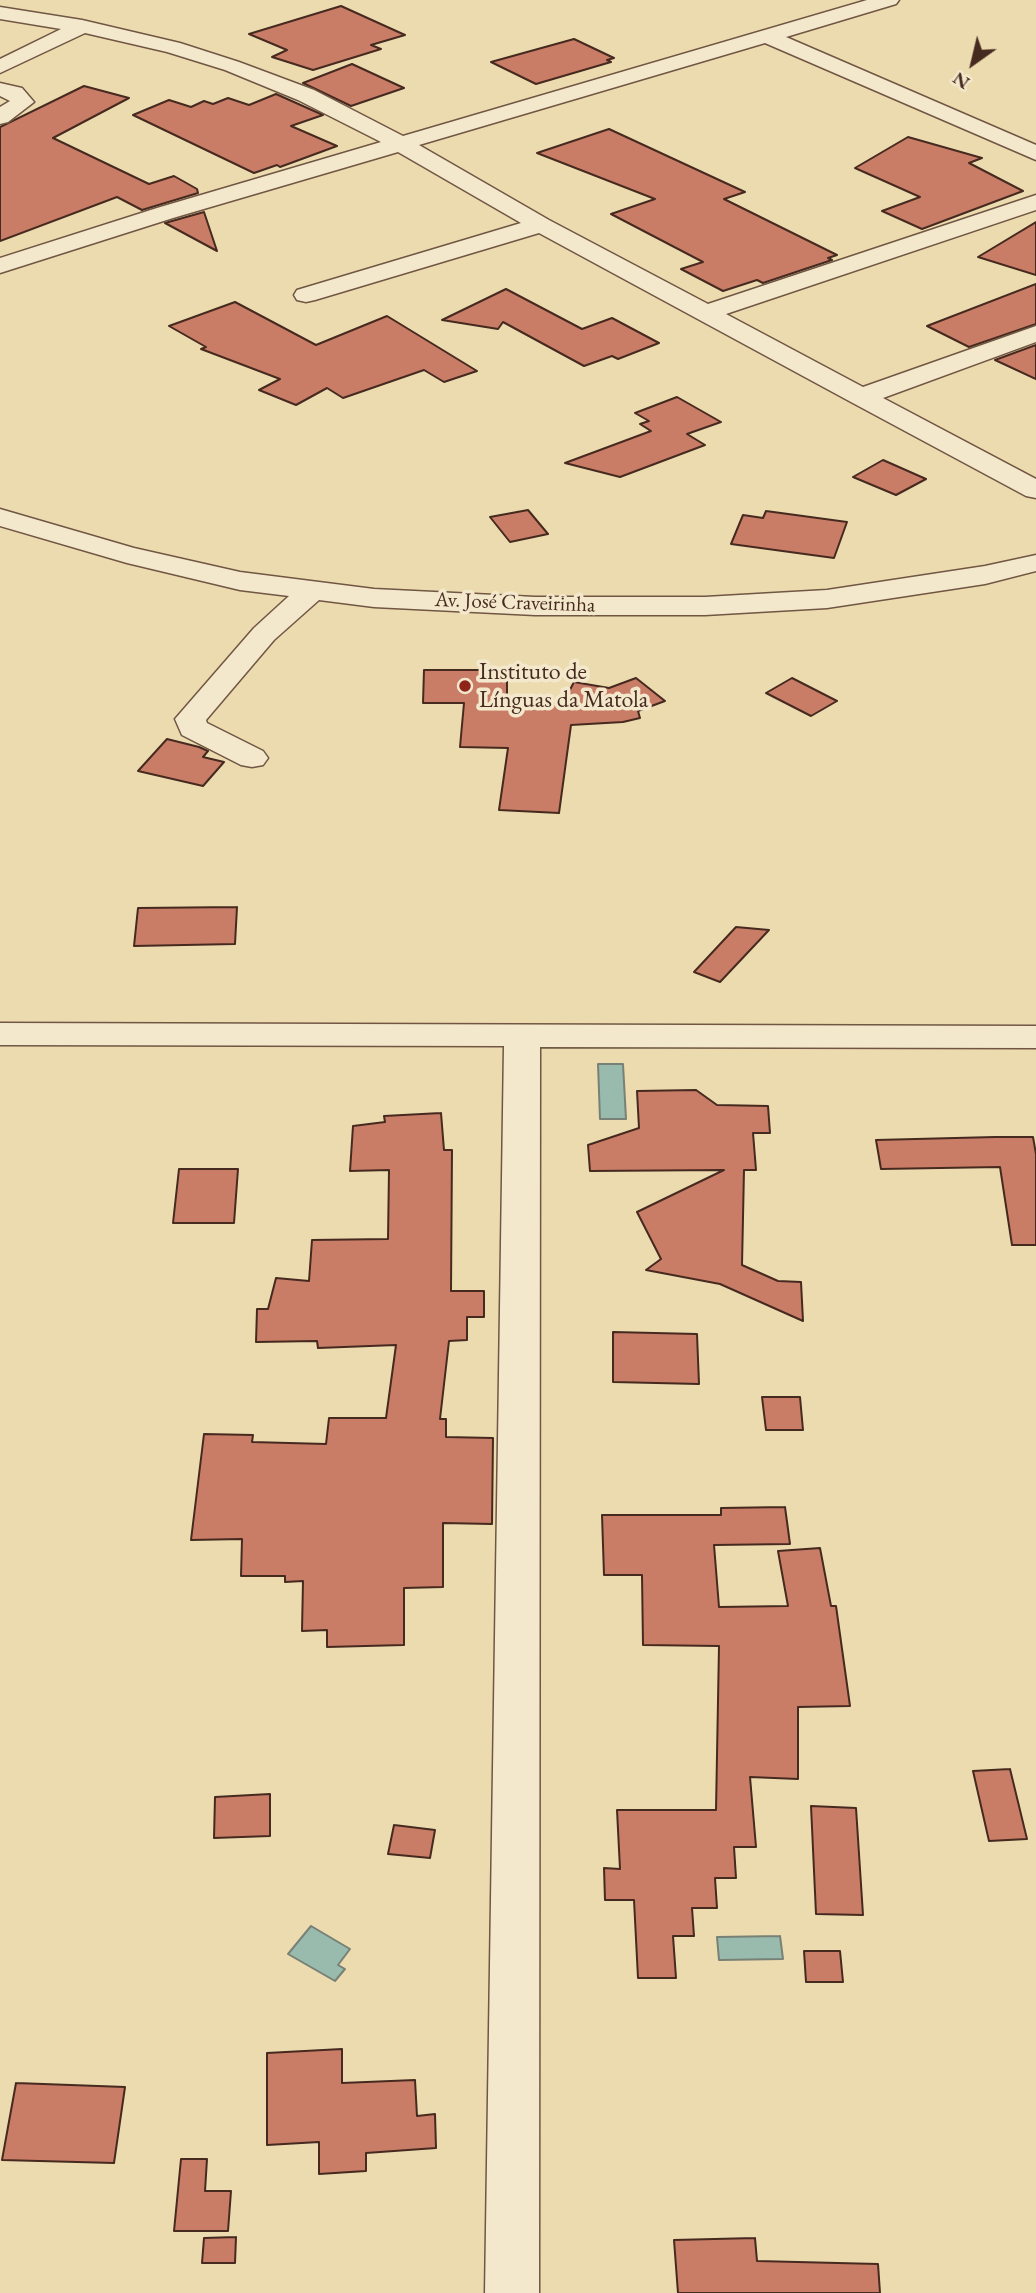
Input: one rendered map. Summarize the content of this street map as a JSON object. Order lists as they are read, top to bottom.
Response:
{
  "streets": {
    "street": ["Av. José Craveirinha"]
  },
  "places": ["Instituto de Línguas da Matola"],
  "north": "bottom left"
}
